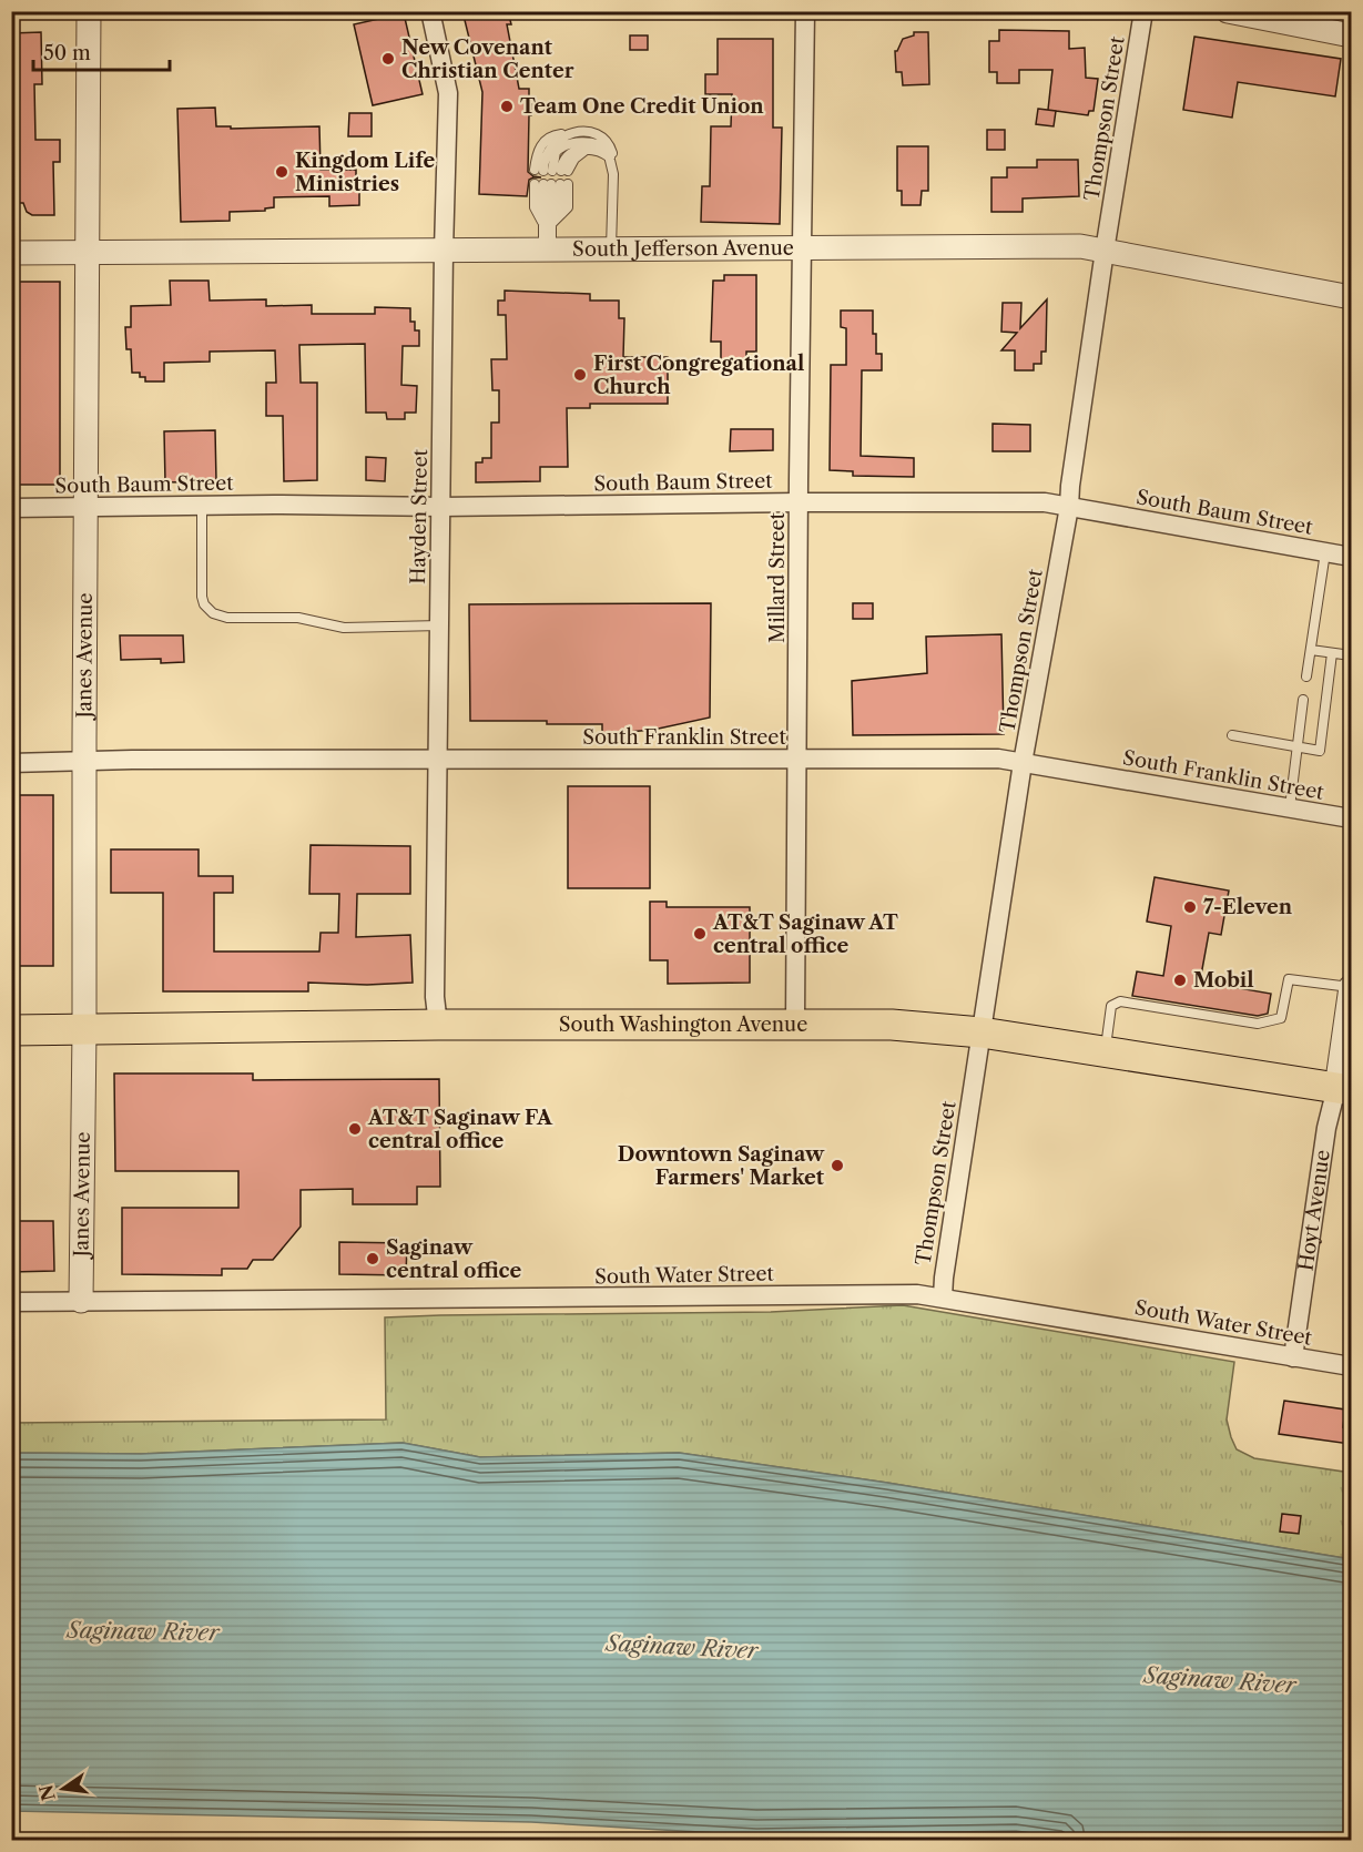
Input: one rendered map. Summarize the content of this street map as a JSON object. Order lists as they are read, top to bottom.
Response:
{
  "streets": {
    "main road": ["South Washington Avenue"],
    "street": [
      "Thompson Street",
      "South Jefferson Avenue",
      "South Baum Street",
      "Hayden Street",
      "Millard Street",
      "Janes Avenue",
      "South Franklin Street",
      "Hoyt Avenue",
      "South Water Street"
    ]
  },
  "crossings": [
    ["Thompson Street", "South Jefferson Avenue"],
    ["Thompson Street", "South Baum Street"],
    ["Thompson Street", "South Franklin Street"],
    ["Thompson Street", "South Washington Avenue"],
    ["Thompson Street", "South Water Street"],
    ["South Jefferson Avenue", "Hayden Street"],
    ["South Jefferson Avenue", "Millard Street"],
    ["South Jefferson Avenue", "Janes Avenue"],
    ["South Baum Street", "Hayden Street"],
    ["South Baum Street", "Millard Street"],
    ["South Baum Street", "Janes Avenue"],
    ["Hayden Street", "South Franklin Street"],
    ["Hayden Street", "South Washington Avenue"],
    ["Millard Street", "South Franklin Street"],
    ["Millard Street", "South Washington Avenue"],
    ["Janes Avenue", "South Franklin Street"],
    ["Janes Avenue", "South Washington Avenue"],
    ["Janes Avenue", "South Water Street"],
    ["South Washington Avenue", "Hoyt Avenue"],
    ["Hoyt Avenue", "South Water Street"]
  ],
  "water": ["Saginaw River"],
  "places": [
    "New Covenant Christian Center",
    "Team One Credit Union",
    "Kingdom Life Ministries",
    "First Congregational Church",
    "7-Eleven",
    "AT&T Saginaw AT central office",
    "Mobil",
    "AT&T Saginaw FA central office",
    "Downtown Saginaw Farmers' Market",
    "Saginaw central office"
  ],
  "scale_bar": "50 m",
  "north": "left"
}
